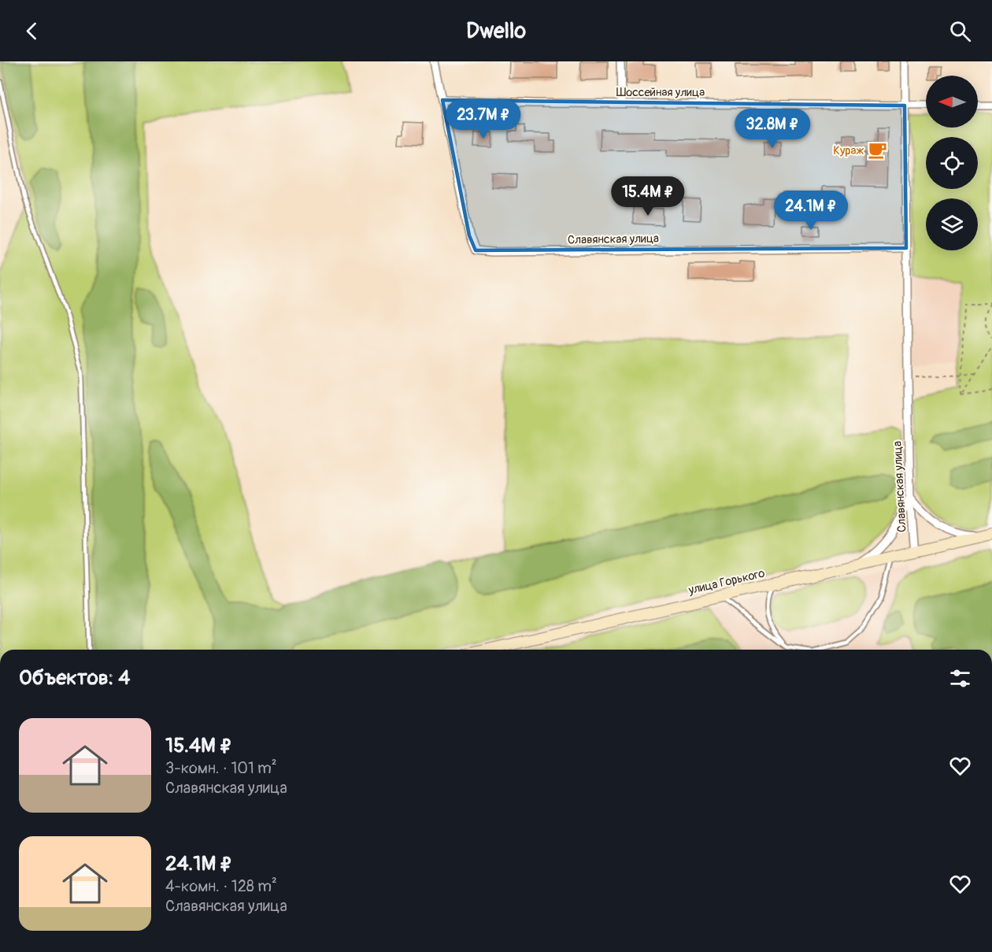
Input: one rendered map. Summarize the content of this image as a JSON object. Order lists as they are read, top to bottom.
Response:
{
  "streets": {
    "main road": ["улица Горького"],
    "street": ["Шоссейная улица", "Славянская улица"]
  },
  "crossings": [
    ["Шоссейная улица", "Славянская улица"],
    ["Славянская улица", "улица Горького"]
  ],
  "places": {
    "cafe": ["Кураж"]
  },
  "north": "left",
  "page": {
    "header": "Dwello",
    "price": [
      "23.7M ₽",
      "32.8M ₽",
      "15.4M ₽",
      "24.1M ₽"
    ],
    "heading": "Объектов: 4",
    "list": [
      {
        "name": "15.4M ₽",
        "note": "3-комн. · 101 m² · Славянская улица"
      },
      {
        "name": "24.1M ₽",
        "note": "4-комн. · 128 m² · Славянская улица"
      }
    ]
  }
}
